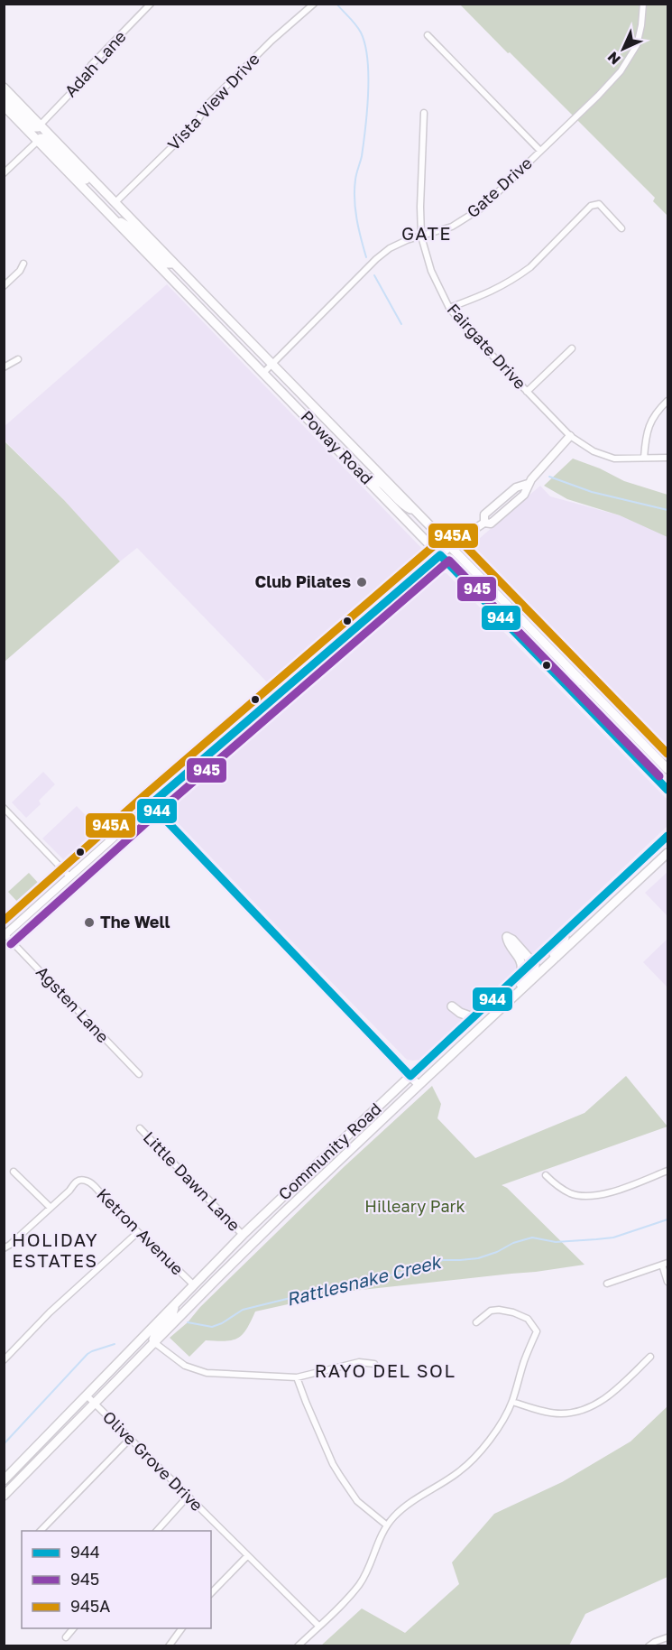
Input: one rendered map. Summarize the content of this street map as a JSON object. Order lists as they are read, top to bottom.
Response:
{
  "streets": {
    "main road": ["Poway Road", "Community Road"],
    "street": [
      "Adah Lane",
      "Vista View Drive",
      "Gate Drive",
      "Fairgate Drive",
      "Agsten Lane",
      "Little Dawn Lane",
      "Ketron Avenue",
      "Olive Grove Drive"
    ]
  },
  "crossings": [
    ["Adah Lane", "Poway Road"],
    ["Vista View Drive", "Poway Road"],
    ["Gate Drive", "Fairgate Drive"],
    ["Gate Drive", "Poway Road"],
    ["Community Road", "Little Dawn Lane"],
    ["Community Road", "Ketron Avenue"],
    ["Community Road", "Olive Grove Drive"]
  ],
  "districts": ["GATE", "HOLIDAY ESTATES", "RAYO DEL SOL"],
  "water": ["Rattlesnake Creek"],
  "parks": ["Hilleary Park"],
  "places": ["Club Pilates", "The Well"],
  "lines": ["transit line 945A", "transit line 944", "transit line 945"],
  "legend": ["944", "945", "945A"],
  "north": "bottom left"
}
